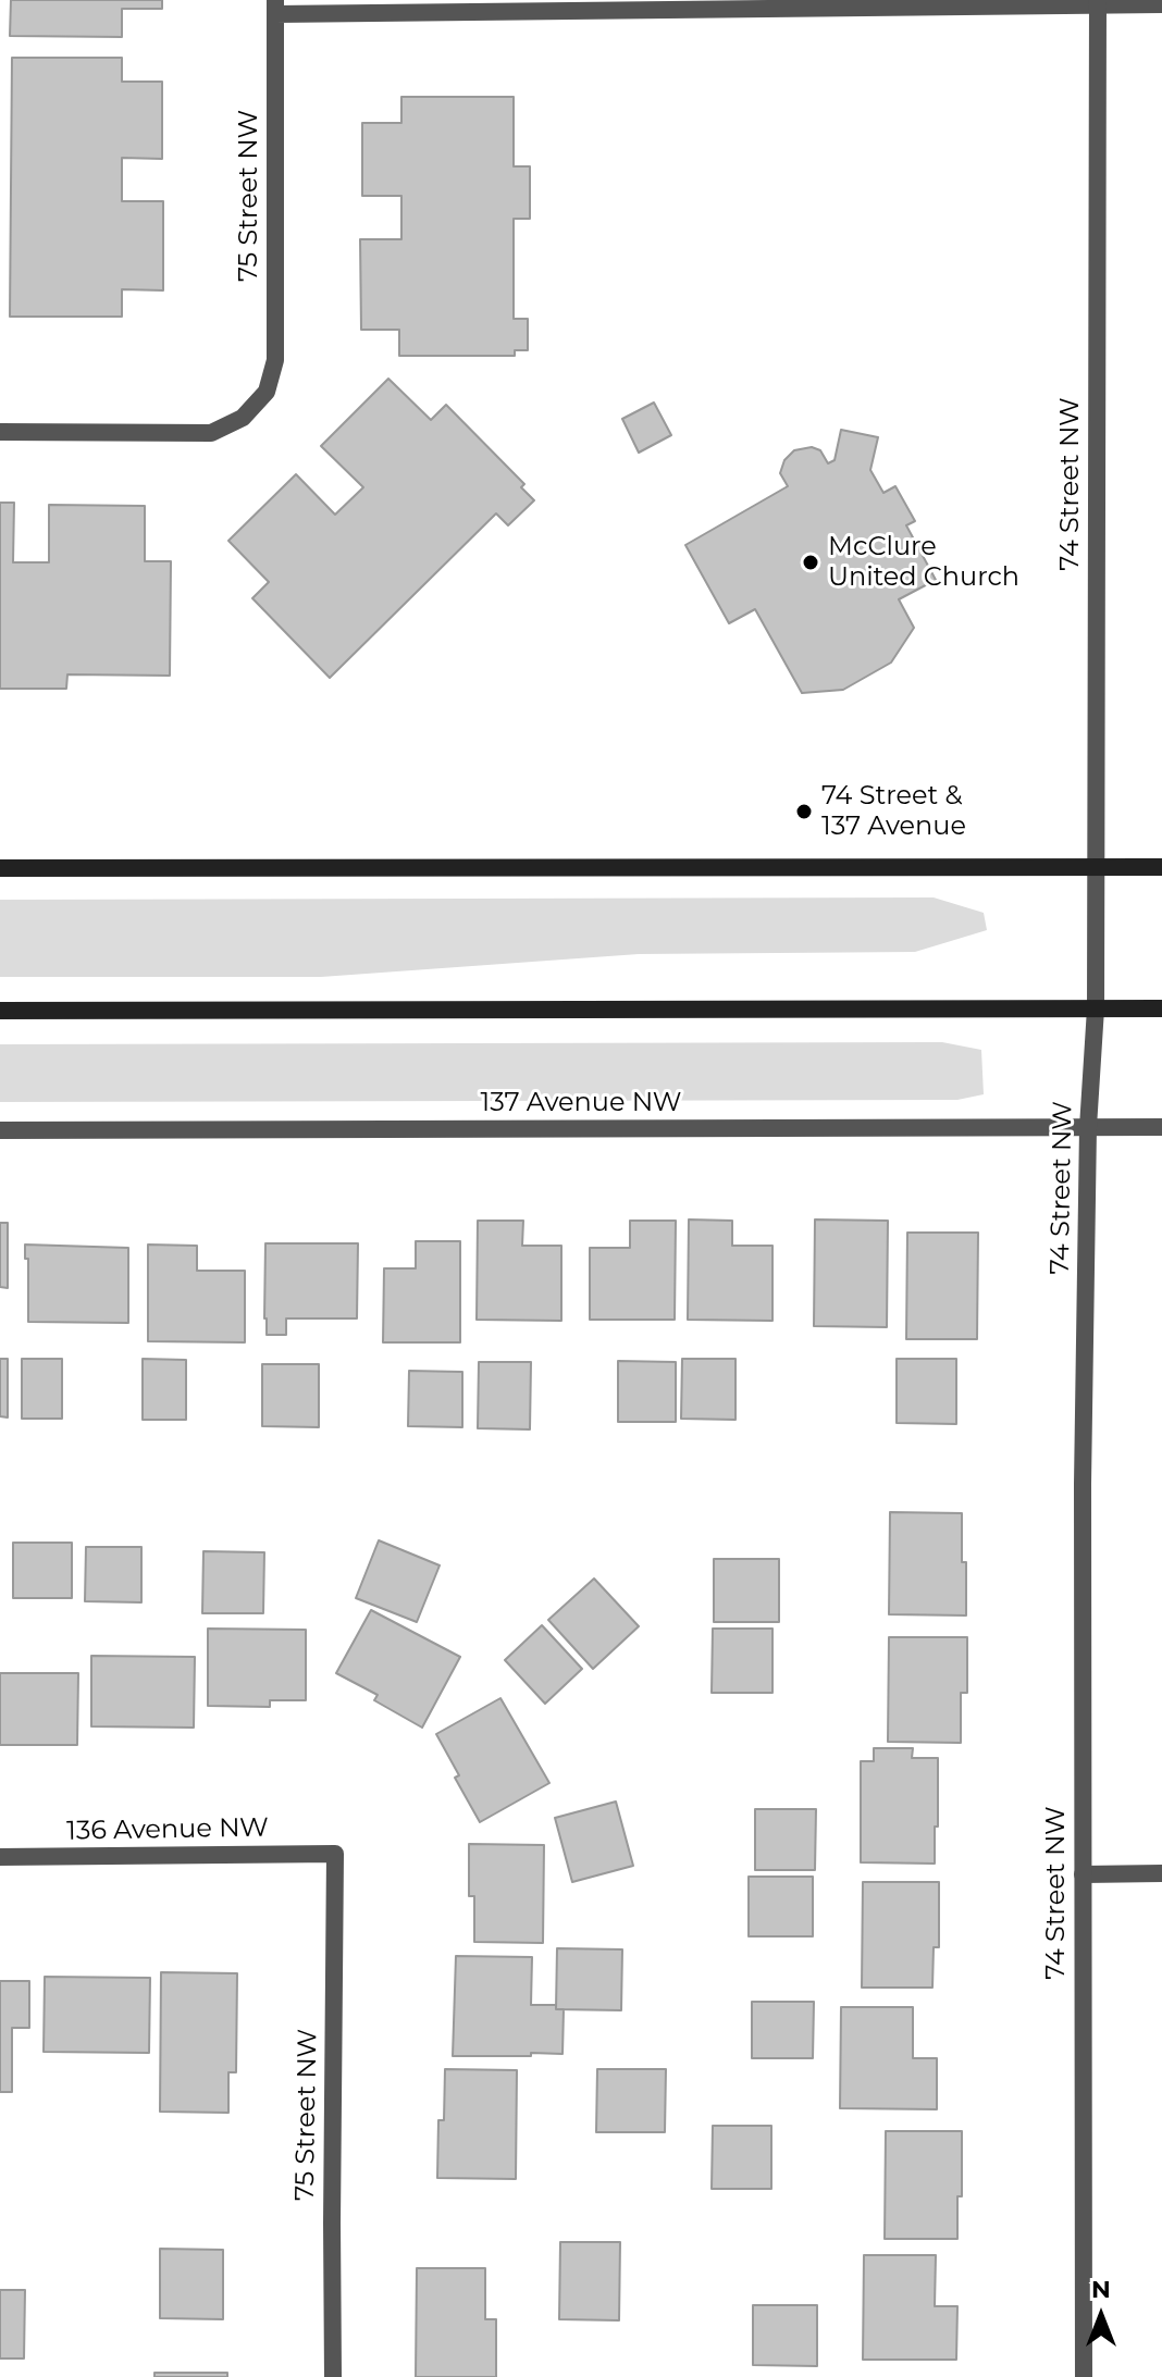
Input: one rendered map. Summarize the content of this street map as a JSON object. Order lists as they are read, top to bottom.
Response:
{
  "streets": {
    "street": [
      "75 Street NW",
      "74 Street NW",
      "137 Avenue NW",
      "136 Avenue NW"
    ]
  },
  "crossings": [
    ["75 Street NW", "136 Avenue NW"],
    ["74 Street NW", "137 Avenue NW"]
  ],
  "places": ["McClure United Church", "74 Street & 137 Avenue"],
  "north": "top"
}
